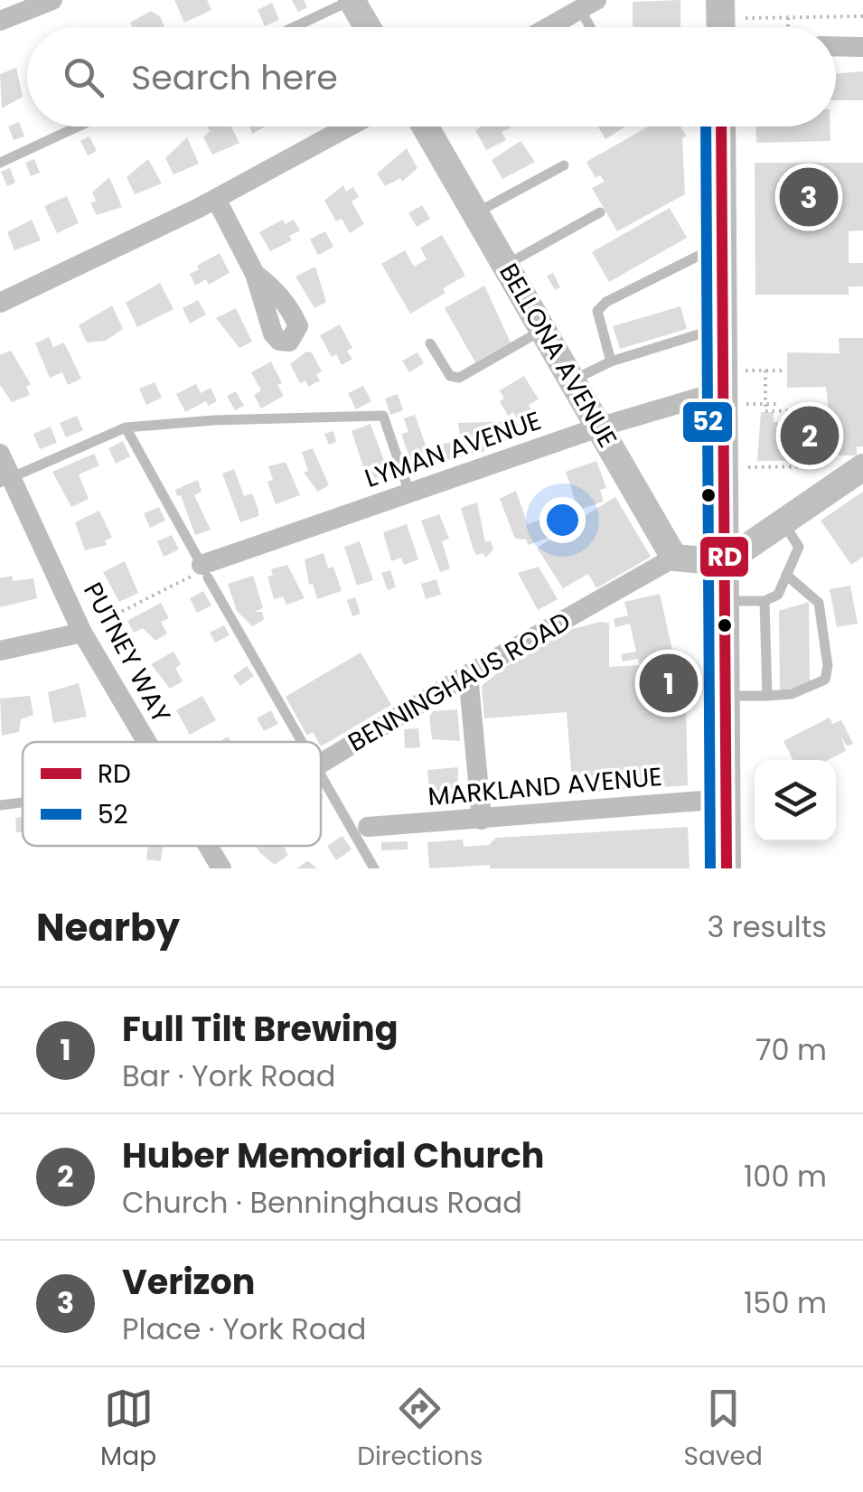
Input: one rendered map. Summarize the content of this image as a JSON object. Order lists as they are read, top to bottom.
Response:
{
  "streets": {
    "street": [
      "BELLONA AVENUE",
      "LYMAN AVENUE",
      "PUTNEY WAY",
      "BENNINGHAUS ROAD",
      "MARKLAND AVENUE"
    ]
  },
  "crossings": [
    ["BELLONA AVENUE", "LYMAN AVENUE"],
    ["BELLONA AVENUE", "BENNINGHAUS ROAD"]
  ],
  "lines": ["transit line RD", "transit line 52"],
  "legend": ["RD", "52"],
  "page": {
    "search": "Search here",
    "pins": ["3", "2", "1"],
    "heading": ["Nearby", "3 results"],
    "list": [
      {
        "mark": "1",
        "name": "Full Tilt Brewing",
        "note": "Bar · York Road",
        "value": "70 m"
      },
      {
        "mark": "2",
        "name": "Huber Memorial Church",
        "note": "Church · Benninghaus Road",
        "value": "100 m"
      },
      {
        "mark": "3",
        "name": "Verizon",
        "note": "Place · York Road",
        "value": "150 m"
      }
    ],
    "nav": ["Map", "Directions", "Saved"]
  }
}
